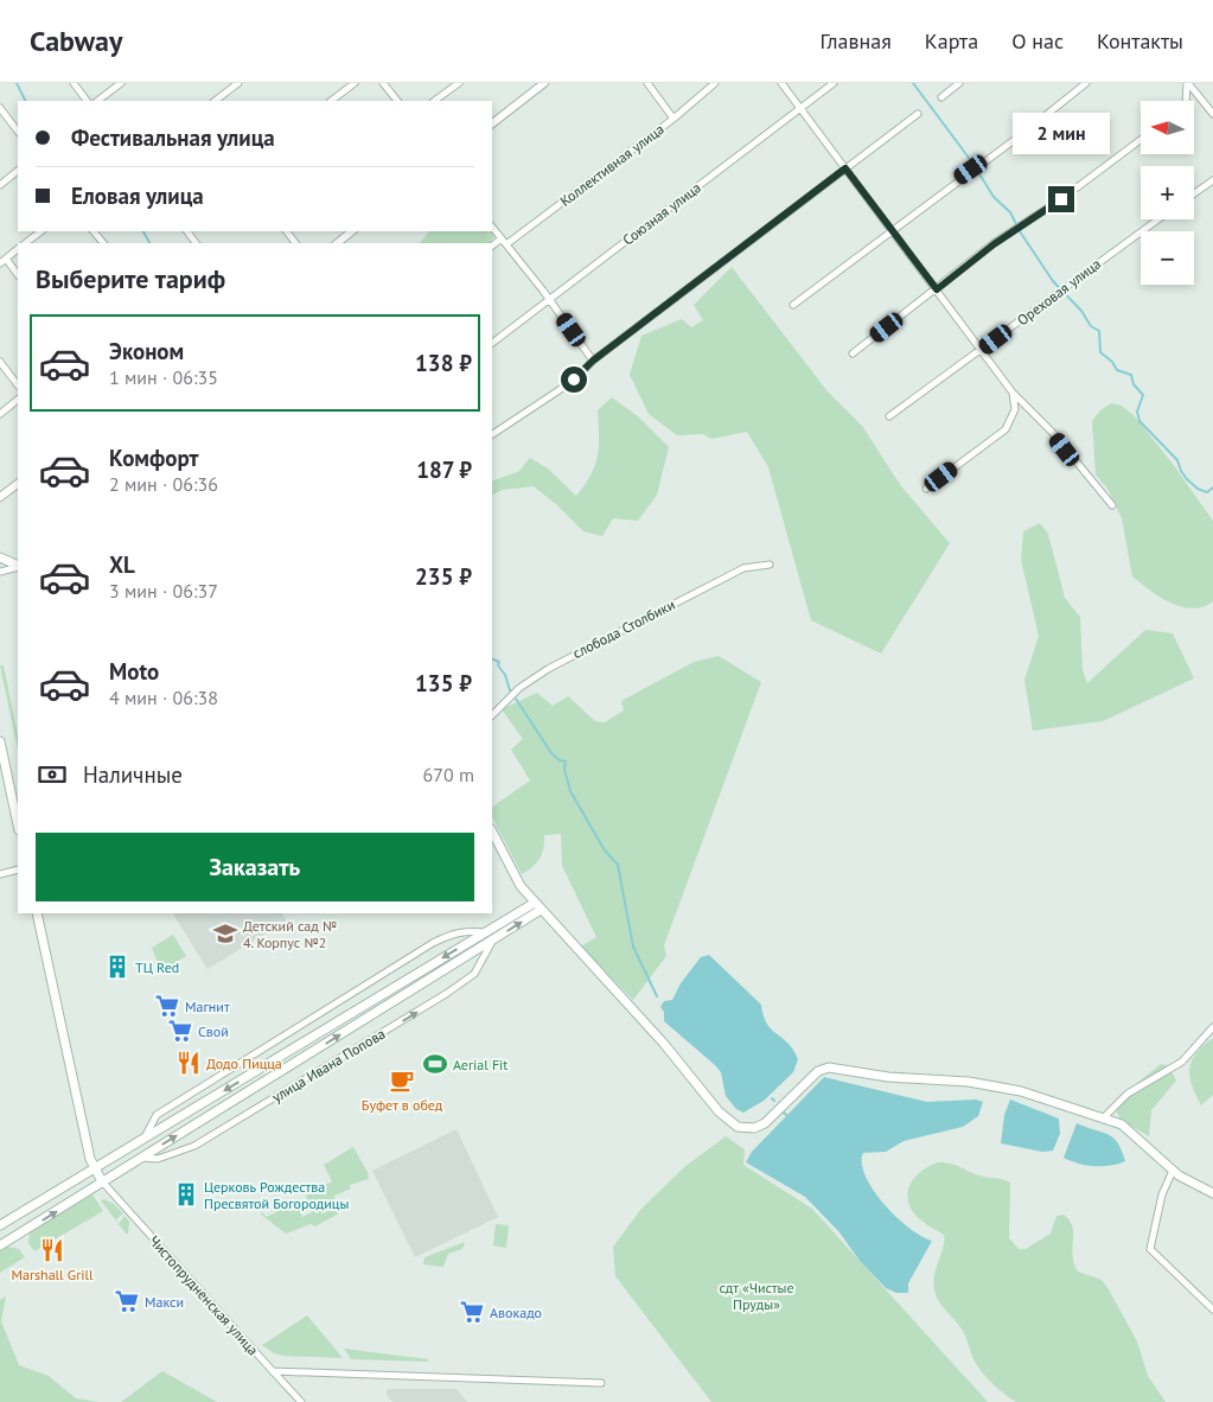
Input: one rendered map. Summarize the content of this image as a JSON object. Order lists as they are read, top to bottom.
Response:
{
  "streets": {
    "main road": ["улица Ивана Попова", "Чистопрудненская улица"],
    "street": [
      "Коллективная улица",
      "Союзная улица",
      "Ореховая улица",
      "слобода Столбики"
    ]
  },
  "crossings": [
    ["улица Ивана Попова", "Чистопрудненская улица"]
  ],
  "parks": ["сдт «Чистые Пруды»"],
  "places": {
    "school or university": ["Детский сад № 4. Корпус №2"],
    "building": ["ТЦ Red", "Церковь Рождества Пресвятой Богородицы"],
    "supermarket": [
      "Магнит",
      "Свой",
      "Макси",
      "Авокадо"
    ],
    "restaurant": ["Додо Пицца", "Marshall Grill"],
    "sports": ["Aerial Fit"],
    "cafe": ["Буфет в обед"]
  },
  "north": "left",
  "page": {
    "header": "Cabway",
    "nav": [
      "Главная",
      "Карта",
      "О нас",
      "Контакты"
    ],
    "map_buttons": ["+", "−"],
    "banner": ["Фестивальная улица", "Еловая улица"],
    "bubble": "2 мин",
    "heading": "Выберите тариф",
    "list": [
      {
        "name": "Эконом",
        "note": "1 мин · 06:35",
        "value": "138 ₽"
      },
      {
        "name": "Комфорт",
        "note": "2 мин · 06:36",
        "value": "187 ₽"
      },
      {
        "name": "XL",
        "note": "3 мин · 06:37",
        "value": "235 ₽"
      },
      {
        "name": "Moto",
        "note": "4 мин · 06:38",
        "value": "135 ₽"
      }
    ],
    "pay": ["Наличные", "670 m"],
    "buttons": "Заказать"
  }
}
